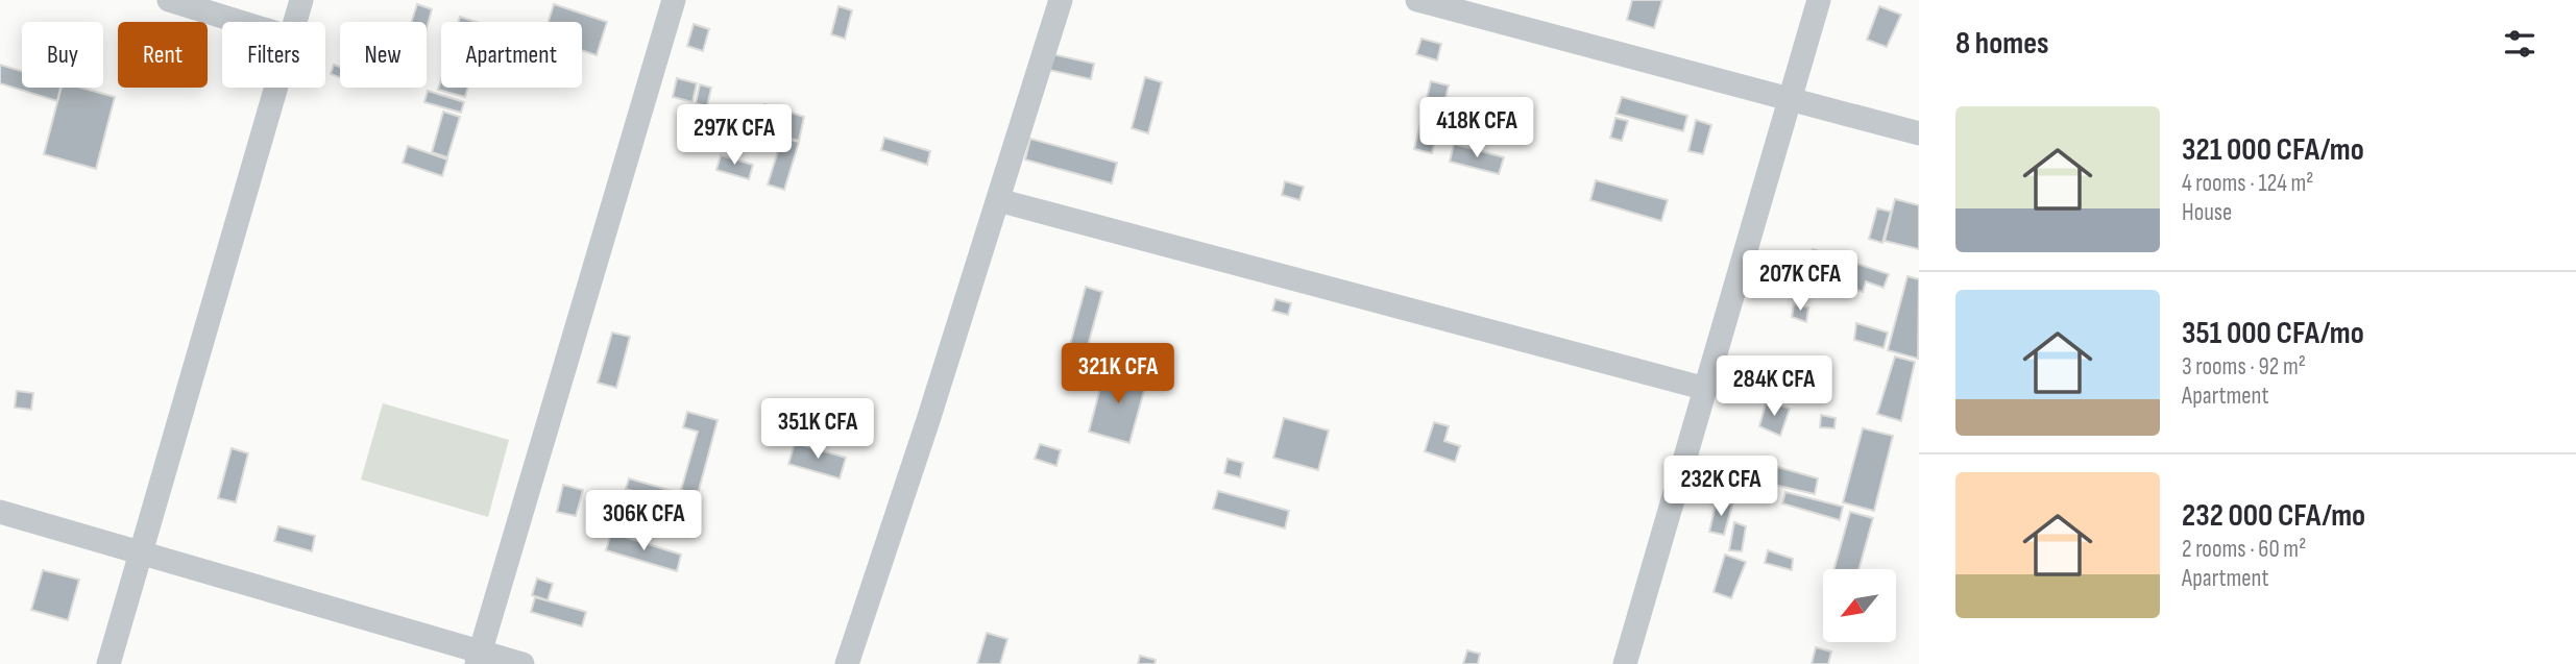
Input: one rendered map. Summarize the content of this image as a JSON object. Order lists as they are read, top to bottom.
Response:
{
  "north": "bottom left",
  "page": {
    "heading": "8 homes",
    "chip": [
      "Buy",
      "Rent",
      "Filters",
      "New",
      "Apartment"
    ],
    "list": [
      {
        "name": "321 000 CFA/mo",
        "note": "4 rooms · 124 m² · House"
      },
      {
        "name": "351 000 CFA/mo",
        "note": "3 rooms · 92 m² · Apartment"
      },
      {
        "name": "232 000 CFA/mo",
        "note": "2 rooms · 60 m² · Apartment"
      }
    ],
    "price": [
      "418K CFA",
      "297K CFA",
      "207K CFA",
      "321K CFA",
      "284K CFA",
      "351K CFA",
      "232K CFA",
      "306K CFA"
    ]
  }
}
